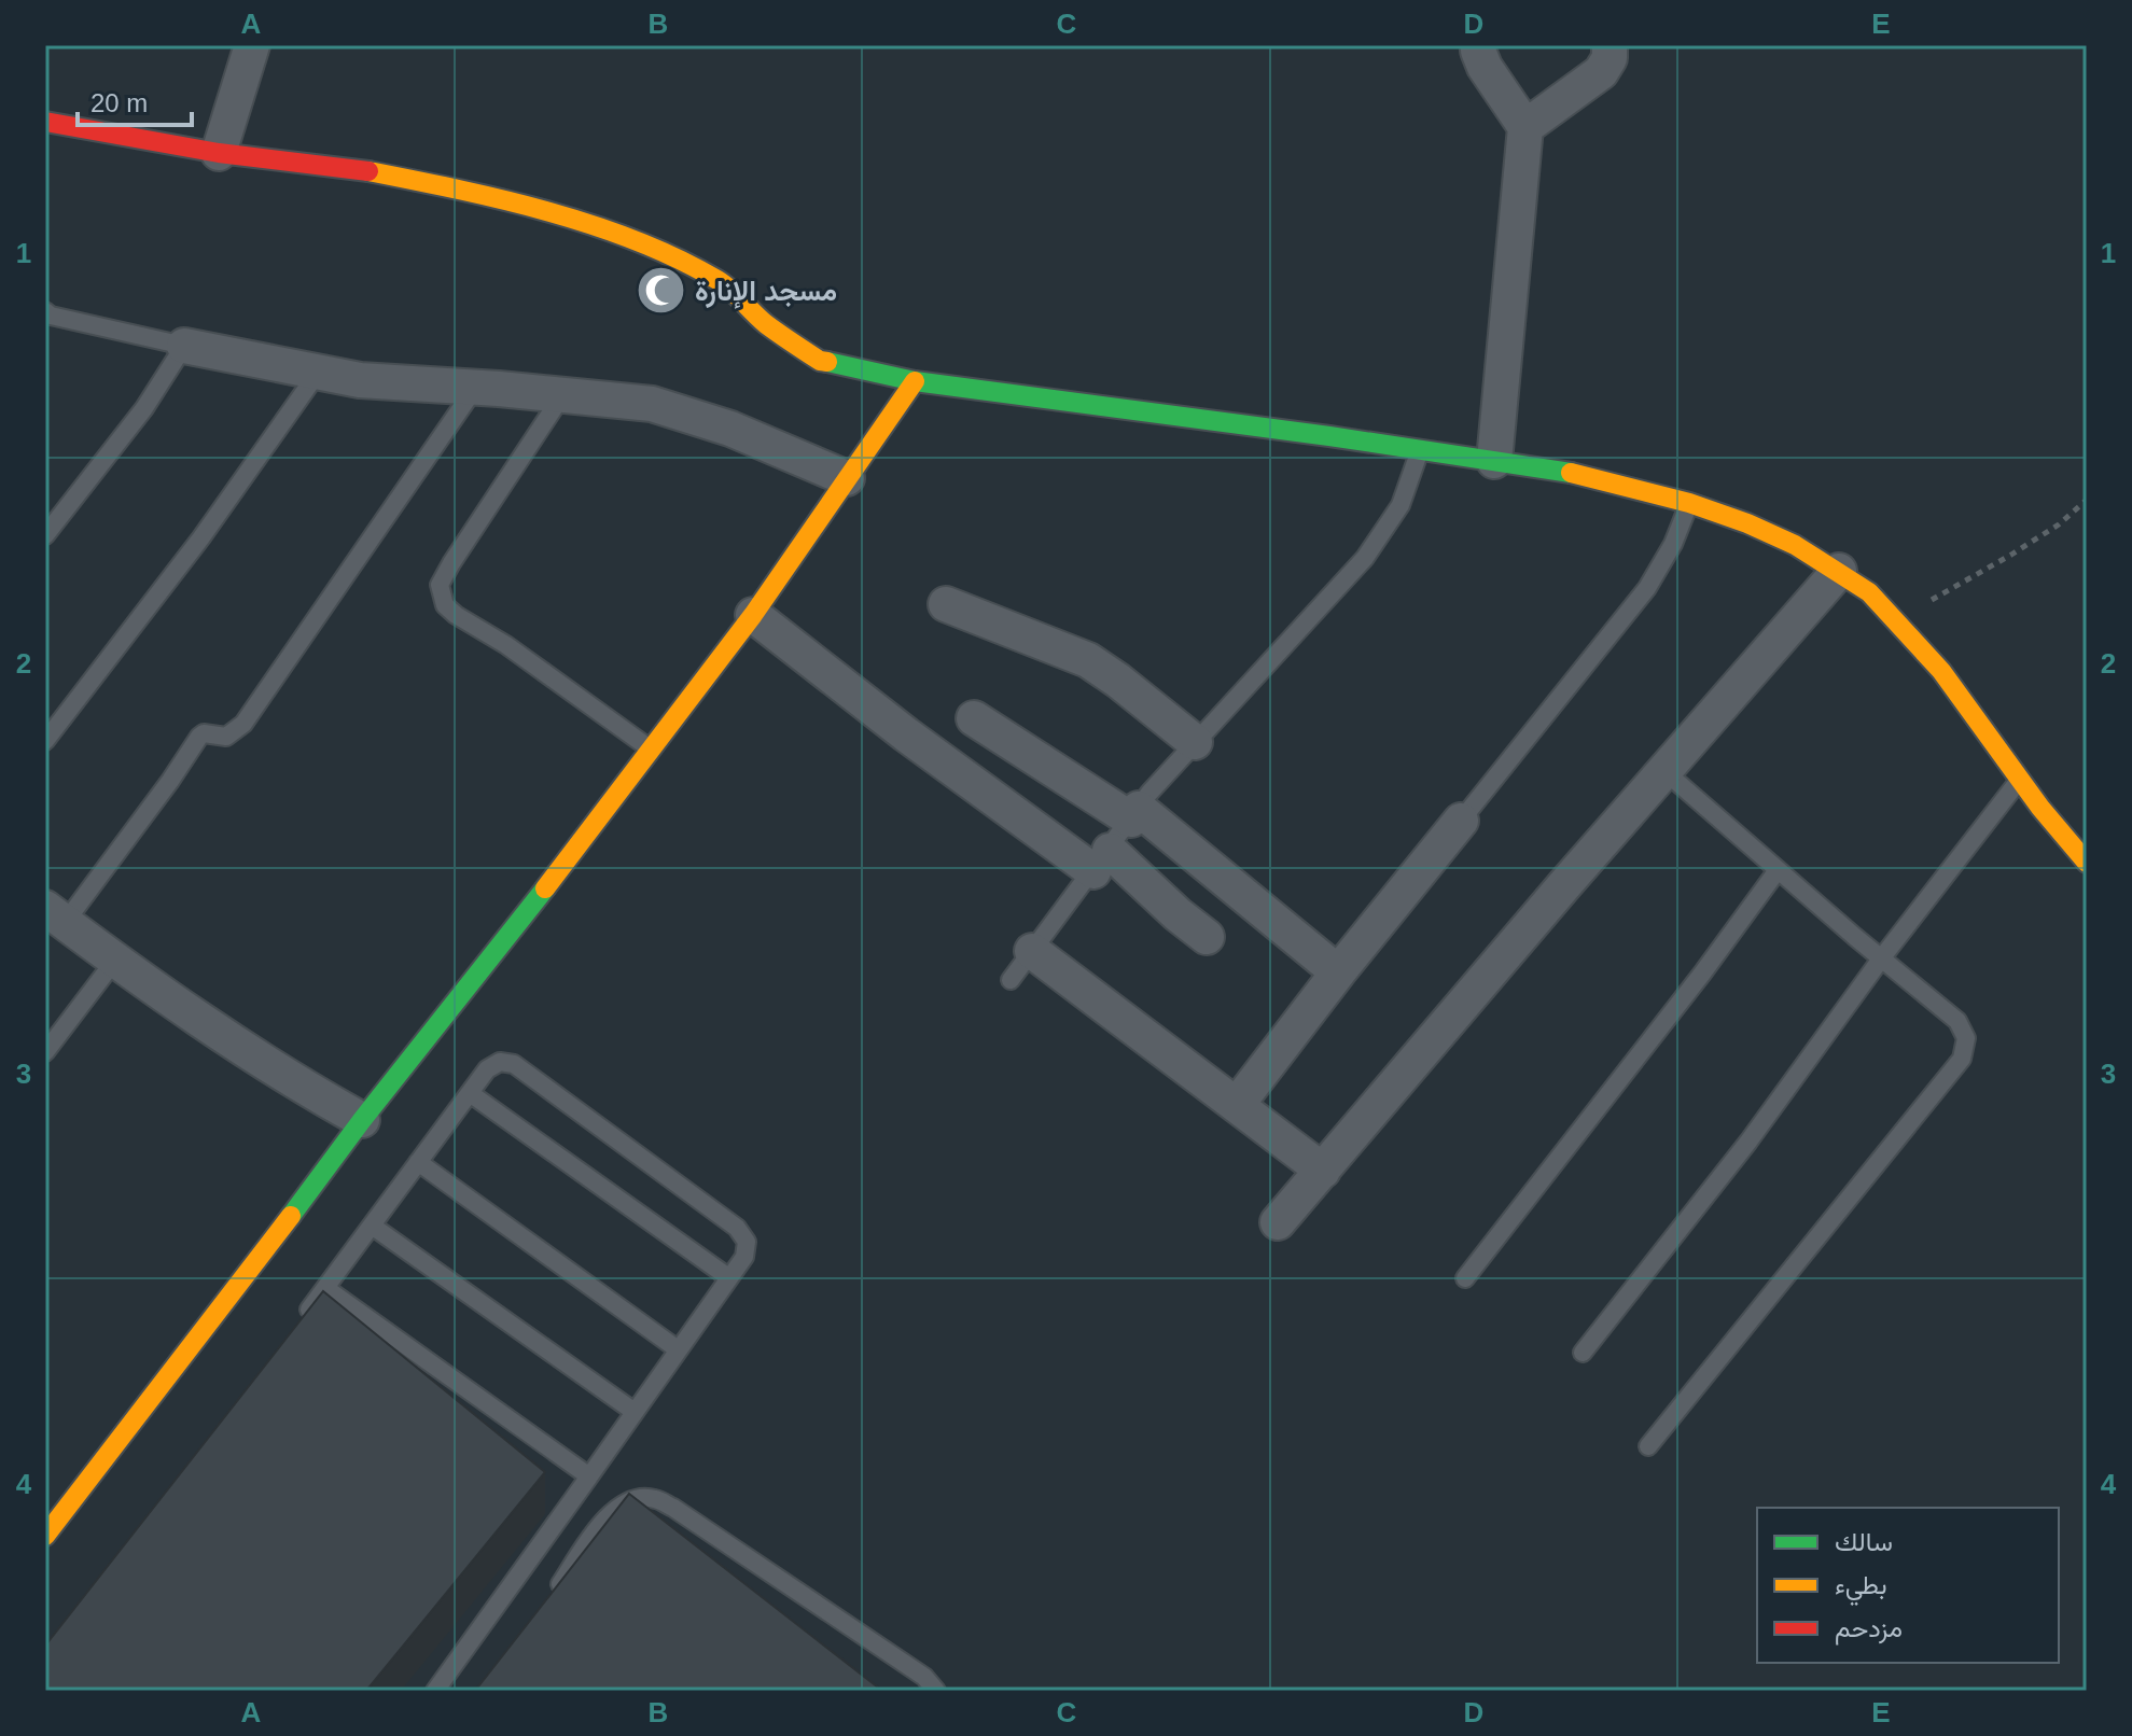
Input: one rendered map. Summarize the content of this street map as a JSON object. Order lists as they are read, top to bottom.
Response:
{
  "places": {
    "mosque": ["مسجد الإنارة"]
  },
  "legend": ["سالك", "بطيء", "مزدحم"],
  "scale_bar": "20 m",
  "grid": {
    "columns": [
      "A",
      "B",
      "C",
      "D",
      "E"
    ],
    "rows": [
      "1",
      "2",
      "3",
      "4"
    ]
  }
}
